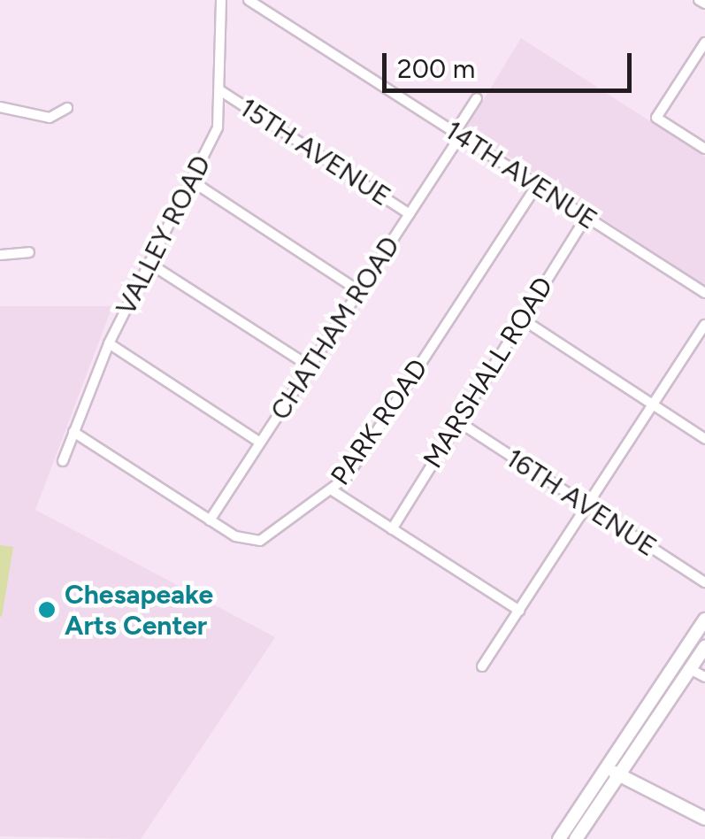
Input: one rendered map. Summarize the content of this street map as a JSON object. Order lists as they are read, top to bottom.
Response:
{
  "streets": {
    "street": [
      "15TH AVENUE",
      "14TH AVENUE",
      "VALLEY ROAD",
      "CHATHAM ROAD",
      "MARSHALL ROAD",
      "PARK ROAD",
      "16TH AVENUE"
    ]
  },
  "crossings": [
    ["15TH AVENUE", "VALLEY ROAD"],
    ["15TH AVENUE", "CHATHAM ROAD"],
    ["14TH AVENUE", "CHATHAM ROAD"],
    ["14TH AVENUE", "MARSHALL ROAD"],
    ["14TH AVENUE", "PARK ROAD"],
    ["VALLEY ROAD", "PARK ROAD"],
    ["CHATHAM ROAD", "PARK ROAD"],
    ["MARSHALL ROAD", "16TH AVENUE"]
  ],
  "places": ["Chesapeake Arts Center"],
  "scale_bar": "200 m"
}
